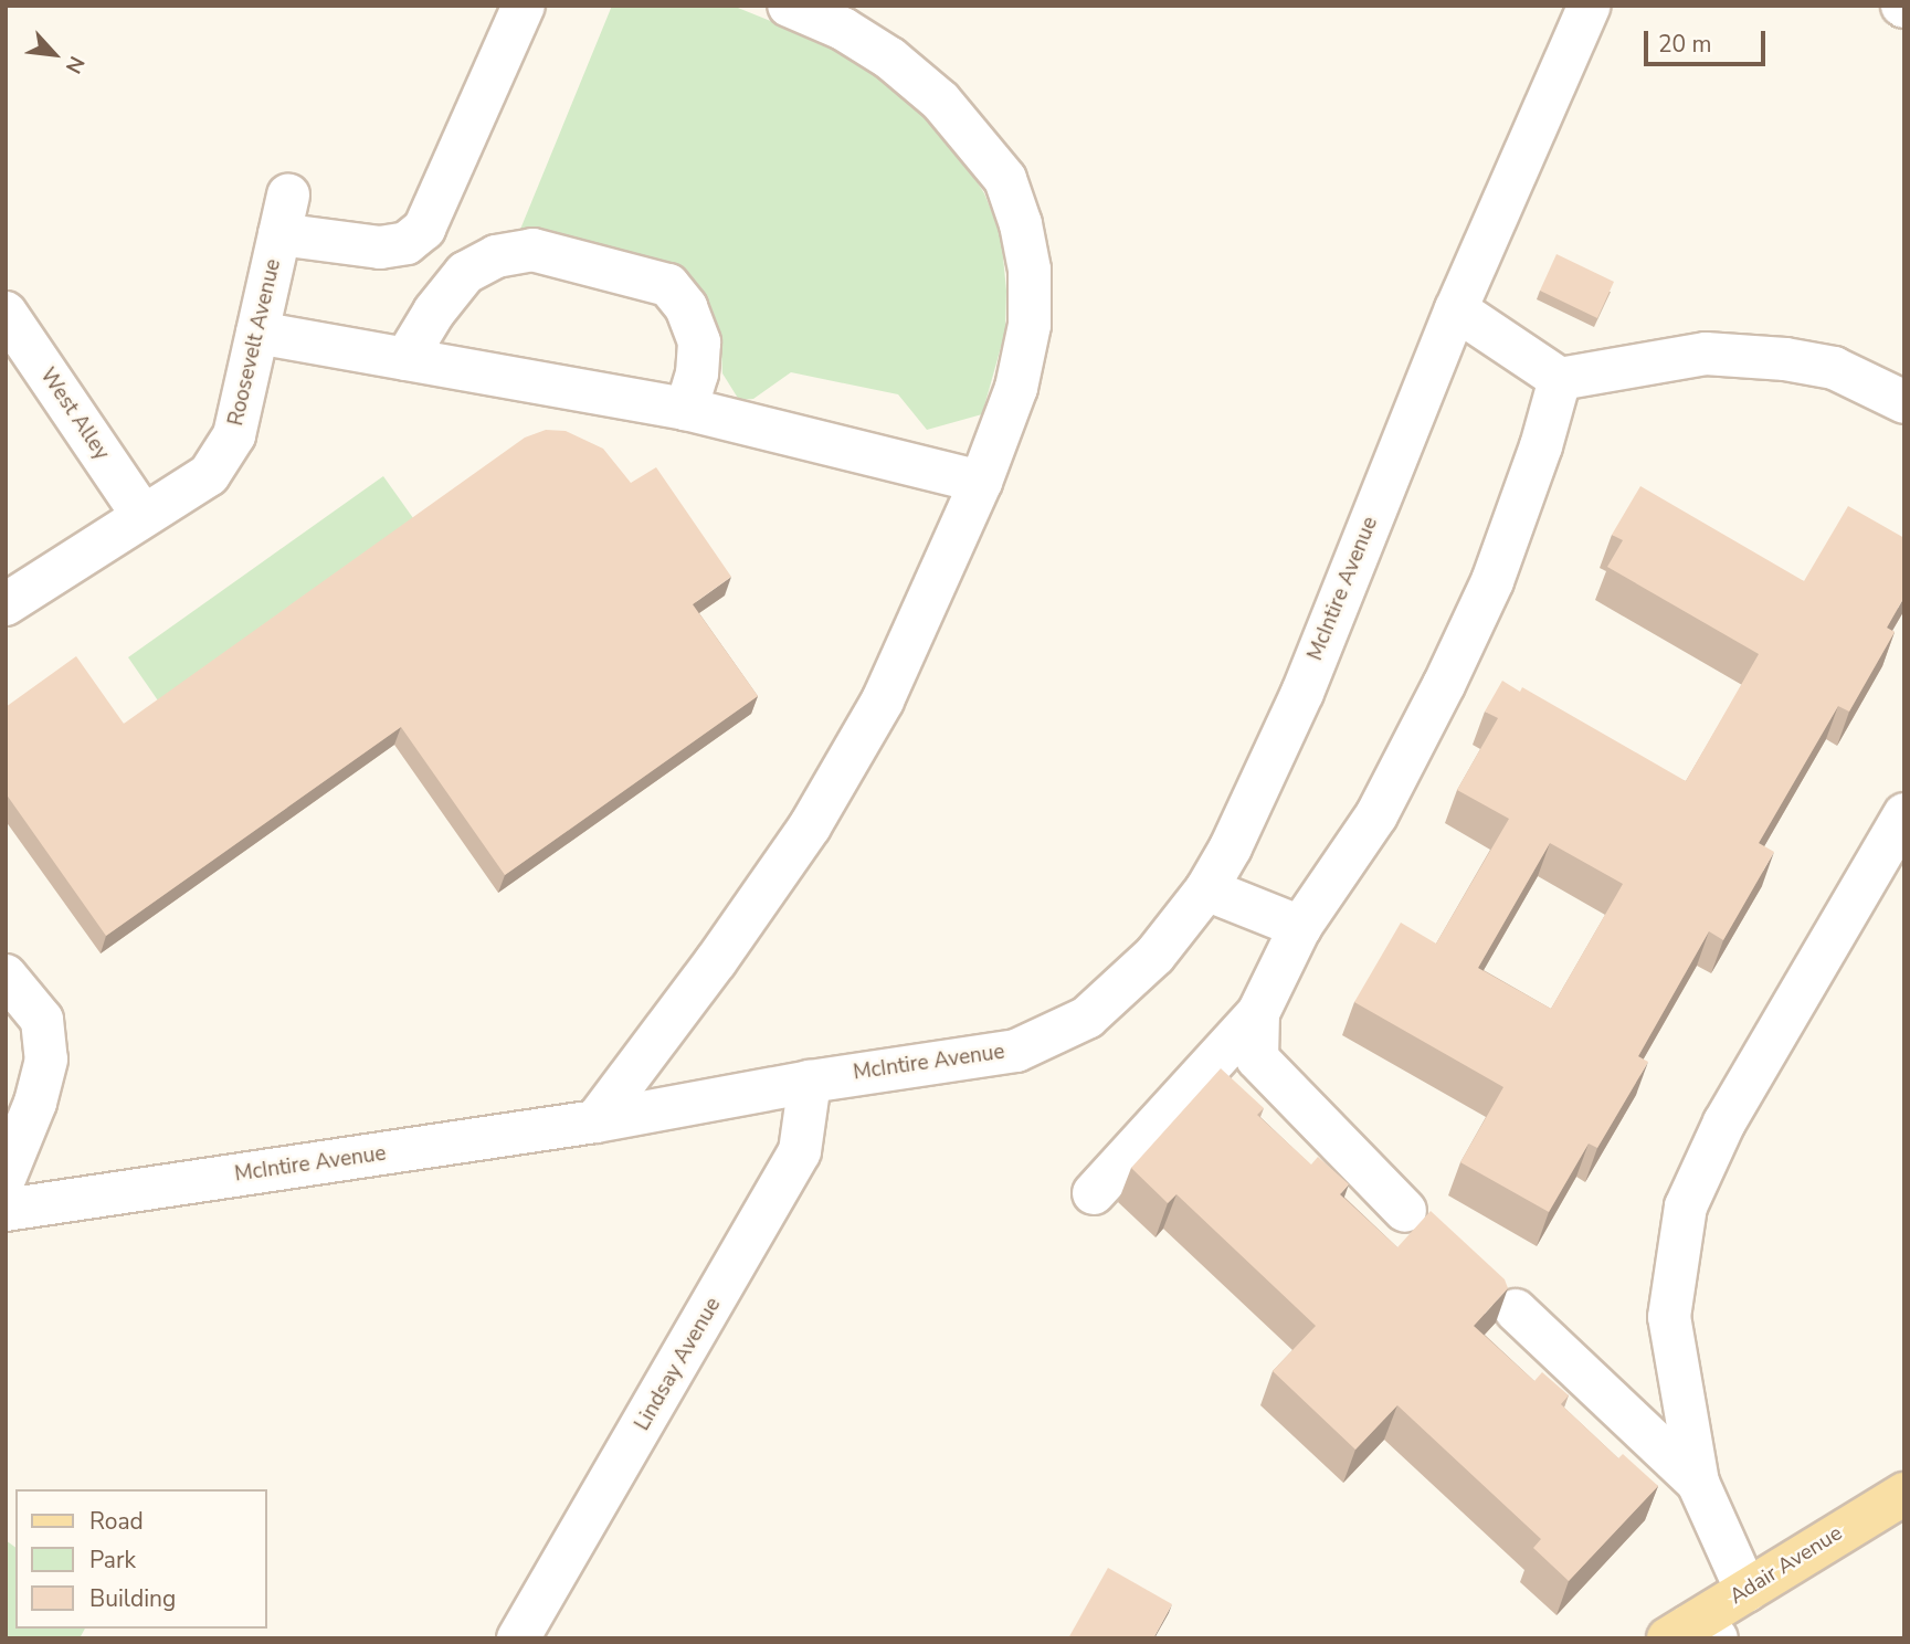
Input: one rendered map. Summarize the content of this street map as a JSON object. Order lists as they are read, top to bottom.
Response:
{
  "streets": {
    "main road": ["Adair Avenue"],
    "street": [
      "Roosevelt Avenue",
      "West Alley",
      "McIntire Avenue",
      "Lindsay Avenue"
    ]
  },
  "crossings": [
    ["Roosevelt Avenue", "West Alley"],
    ["McIntire Avenue", "Lindsay Avenue"]
  ],
  "legend": ["Road", "Park", "Building"],
  "scale_bar": "20 m",
  "north": "bottom right"
}
